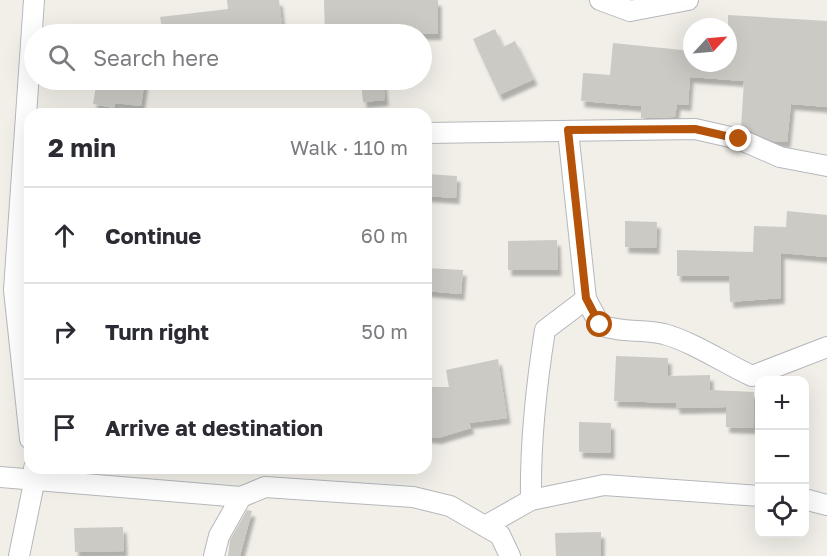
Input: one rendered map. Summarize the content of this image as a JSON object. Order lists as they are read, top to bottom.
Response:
{
  "north": "top right",
  "page": {
    "search": "Search here",
    "heading": ["2 min", "Walk · 110 m"],
    "list": [
      ["Continue", "60 m"],
      ["Turn right", "50 m"],
      "Arrive at destination"
    ],
    "map_buttons": ["+", "−"]
  }
}
